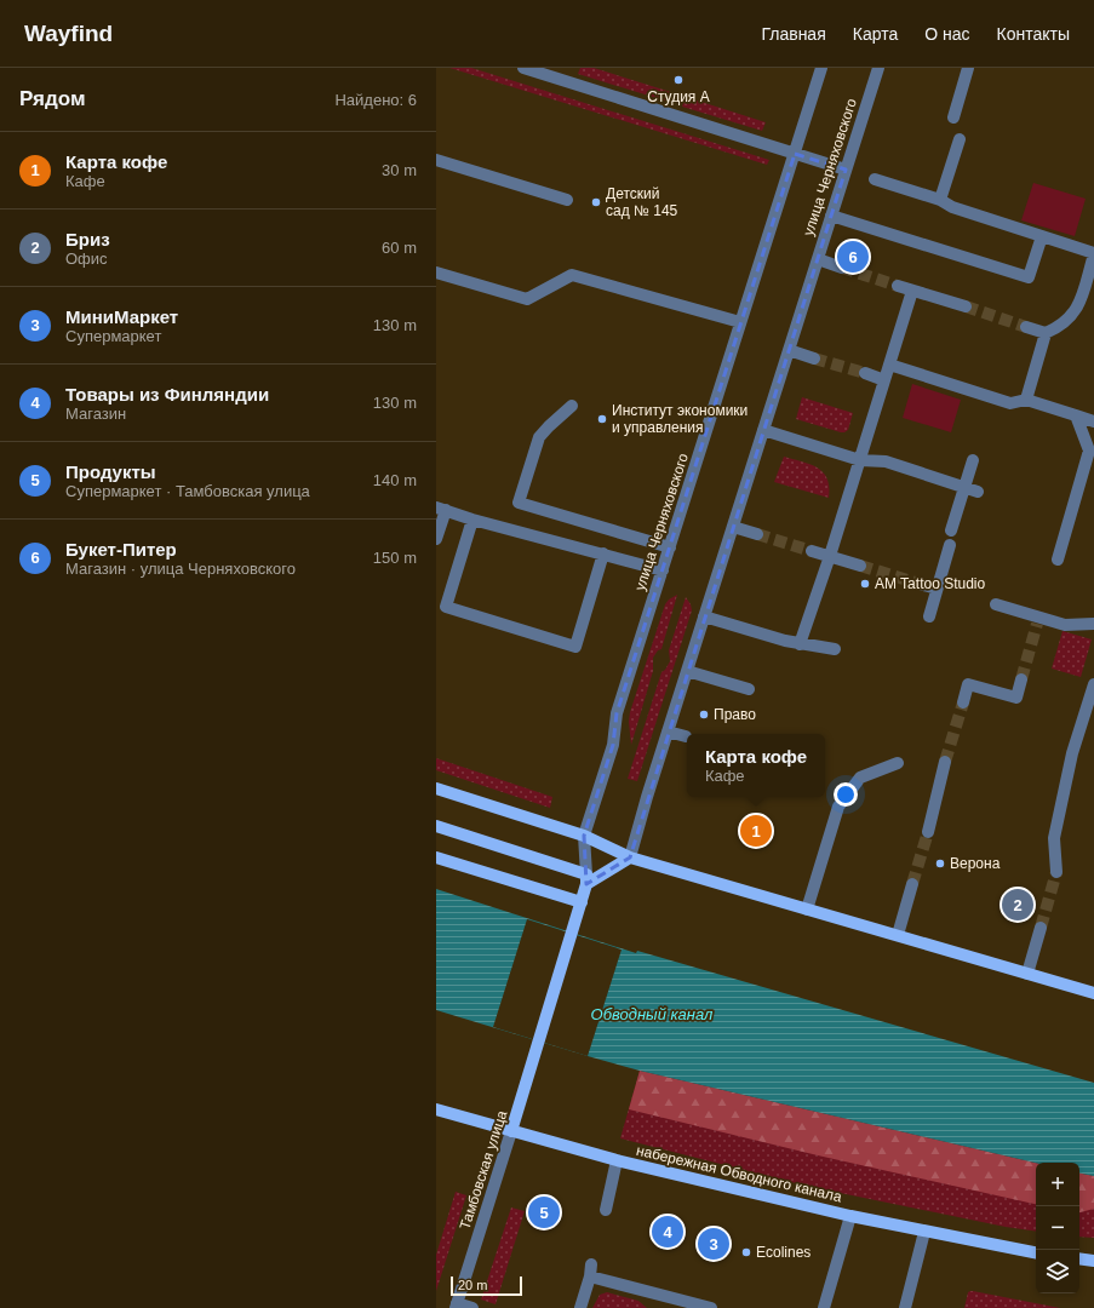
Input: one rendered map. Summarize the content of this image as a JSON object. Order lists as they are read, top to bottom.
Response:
{
  "streets": {
    "main road": ["улица Черняховского", "Тамбовская улица", "набережная Обводного канала"]
  },
  "crossings": [
    ["улица Черняховского", "Тамбовская улица"],
    ["Тамбовская улица", "набережная Обводного канала"]
  ],
  "water": ["Обводный канал"],
  "places": [
    "Студия А",
    "Детский сад № 145",
    "Институт экономики и управления",
    "AM Tattoo Studio",
    "Право",
    "Верона",
    "Ecolines"
  ],
  "scale_bar": "20 m",
  "page": {
    "header": "Wayfind",
    "nav": [
      "Главная",
      "Карта",
      "О нас",
      "Контакты"
    ],
    "heading": ["Рядом", "Найдено: 6"],
    "list": [
      {
        "mark": "1",
        "name": "Карта кофе",
        "note": "Кафе",
        "value": "30 m"
      },
      {
        "mark": "2",
        "name": "Бриз",
        "note": "Офис",
        "value": "60 m"
      },
      {
        "mark": "3",
        "name": "МиниМаркет",
        "note": "Супермаркет",
        "value": "130 m"
      },
      {
        "mark": "4",
        "name": "Товары из Финляндии",
        "note": "Магазин",
        "value": "130 m"
      },
      {
        "mark": "5",
        "name": "Продукты",
        "note": "Супермаркет · Тамбовская улица",
        "value": "140 m"
      },
      {
        "mark": "6",
        "name": "Букет-Питер",
        "note": "Магазин · улица Черняховского",
        "value": "150 m"
      }
    ],
    "pins": [
      "6",
      "1",
      "2",
      "5",
      "4",
      "3"
    ],
    "popup": ["Карта кофе", "Кафе"],
    "map_buttons": ["+", "−"],
    "scale": "20 m"
  }
}
